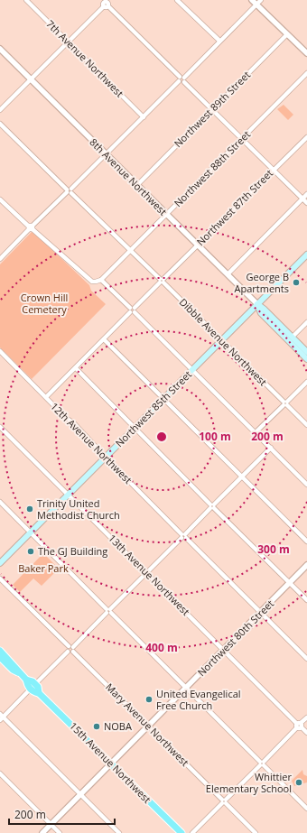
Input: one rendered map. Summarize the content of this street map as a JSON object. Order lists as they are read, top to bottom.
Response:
{
  "streets": {
    "main road": ["8th Avenue Northwest", "Northwest 85th Street", "15th Avenue Northwest"],
    "street": [
      "7th Avenue Northwest",
      "Northwest 89th Street",
      "Northwest 88th Street",
      "Northwest 87th Street",
      "Dibble Avenue Northwest",
      "12th Avenue Northwest",
      "13th Avenue Northwest",
      "Northwest 80th Street",
      "Mary Avenue Northwest"
    ]
  },
  "crossings": [
    ["Northwest 89th Street", "8th Avenue Northwest"],
    ["Northwest 88th Street", "8th Avenue Northwest"],
    ["Northwest 88th Street", "Dibble Avenue Northwest"],
    ["8th Avenue Northwest", "Northwest 87th Street"],
    ["8th Avenue Northwest", "Northwest 85th Street"],
    ["Northwest 87th Street", "Dibble Avenue Northwest"],
    ["Northwest 87th Street", "12th Avenue Northwest"],
    ["Dibble Avenue Northwest", "Northwest 85th Street"],
    ["Northwest 85th Street", "12th Avenue Northwest"],
    ["Northwest 85th Street", "13th Avenue Northwest"],
    ["12th Avenue Northwest", "Northwest 80th Street"],
    ["13th Avenue Northwest", "Northwest 80th Street"],
    ["Northwest 80th Street", "Mary Avenue Northwest"],
    ["Northwest 80th Street", "15th Avenue Northwest"]
  ],
  "parks": ["Crown Hill Cemetery", "Baker Park"],
  "places": [
    "George B Apartments",
    "Trinity United Methodist Church",
    "The GJ Building",
    "United Evangelical Free Church",
    "NOBA",
    "Whittier Elementary School"
  ],
  "scale_bar": "200 m",
  "rings": [
    "100 m",
    "200 m",
    "300 m",
    "400 m"
  ]
}
